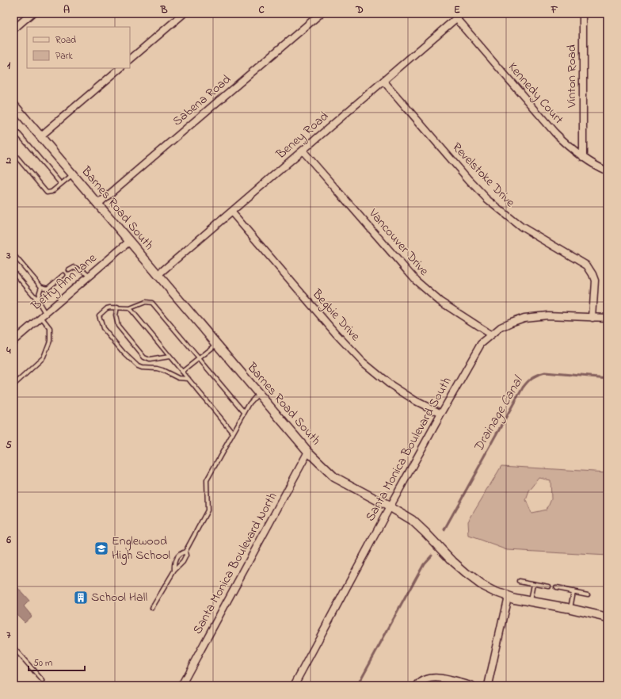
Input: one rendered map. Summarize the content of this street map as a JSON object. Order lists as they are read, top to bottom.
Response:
{
  "streets": {
    "street": [
      "Vinton Road",
      "Kennedy Court",
      "Sabena Road",
      "Beney Road",
      "Revelstoke Drive",
      "Barnes Road South",
      "Vancouver Drive",
      "Betty Ann Lane",
      "Begbie Drive",
      "Santa Monica Boulevard South",
      "Santa Monica Boulevard North"
    ]
  },
  "crossings": [
    ["Vinton Road", "Kennedy Court"],
    ["Kennedy Court", "Beney Road"],
    ["Sabena Road", "Barnes Road South"],
    ["Beney Road", "Revelstoke Drive"],
    ["Beney Road", "Barnes Road South"],
    ["Beney Road", "Vancouver Drive"],
    ["Beney Road", "Begbie Drive"],
    ["Revelstoke Drive", "Santa Monica Boulevard South"],
    ["Barnes Road South", "Betty Ann Lane"],
    ["Barnes Road South", "Santa Monica Boulevard South"],
    ["Barnes Road South", "Santa Monica Boulevard North"],
    ["Vancouver Drive", "Santa Monica Boulevard South"],
    ["Begbie Drive", "Santa Monica Boulevard South"]
  ],
  "water": ["Drainage Canal"],
  "places": {
    "school or university": ["Englewood High School"],
    "building": ["School Hall"]
  },
  "legend": ["Road", "Park"],
  "scale_bar": "50 m",
  "grid": {
    "columns": [
      "A",
      "B",
      "C",
      "D",
      "E",
      "F"
    ],
    "rows": [
      "1",
      "2",
      "3",
      "4",
      "5",
      "6",
      "7"
    ]
  }
}
